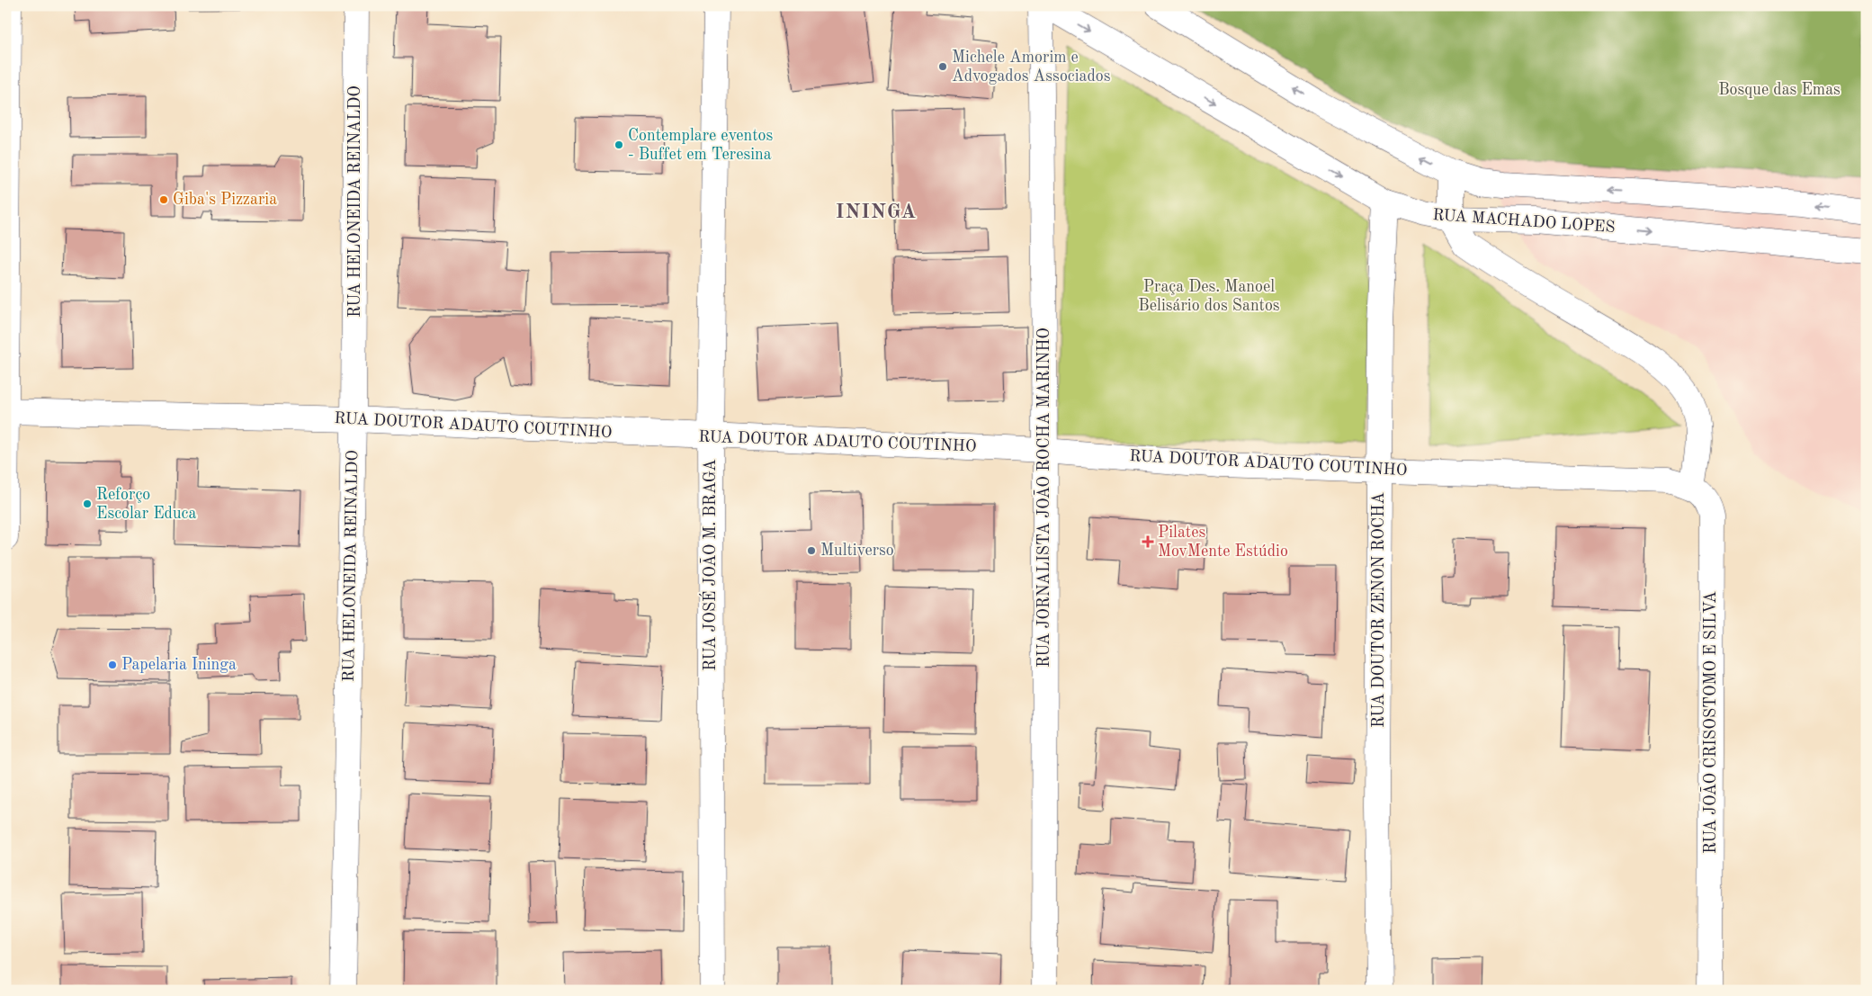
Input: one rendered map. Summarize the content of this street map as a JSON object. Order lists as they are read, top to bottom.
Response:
{
  "streets": {
    "street": [
      "RUA HELONEIDA REINALDO",
      "RUA MACHADO LOPES",
      "RUA DOUTOR ADAUTO COUTINHO",
      "RUA JORNALISTA JOÃO ROCHA MARINHO",
      "RUA JOSÉ JOÃO M. BRAGA",
      "RUA DOUTOR ZENON ROCHA",
      "RUA JOÃO CRISOSTOMO E SILVA"
    ]
  },
  "crossings": [
    ["RUA HELONEIDA REINALDO", "RUA DOUTOR ADAUTO COUTINHO"],
    ["RUA MACHADO LOPES", "RUA DOUTOR ZENON ROCHA"],
    ["RUA DOUTOR ADAUTO COUTINHO", "RUA JORNALISTA JOÃO ROCHA MARINHO"],
    ["RUA DOUTOR ADAUTO COUTINHO", "RUA JOSÉ JOÃO M. BRAGA"],
    ["RUA DOUTOR ADAUTO COUTINHO", "RUA DOUTOR ZENON ROCHA"],
    ["RUA DOUTOR ADAUTO COUTINHO", "RUA JOÃO CRISOSTOMO E SILVA"]
  ],
  "districts": ["ININGA"],
  "parks": ["Bosque das Emas", "Praça Des. Manoel Belisário dos Santos"],
  "places": {
    "other": [
      "Michele Amorim e Advogados Associados",
      "Contemplare eventos - Buffet em Teresina",
      "Giba's Pizzaria",
      "Reforço Escolar Educa",
      "Multiverso",
      "Papelaria Ininga"
    ],
    "health": ["Pilates MovMente Estúdio"]
  }
}
